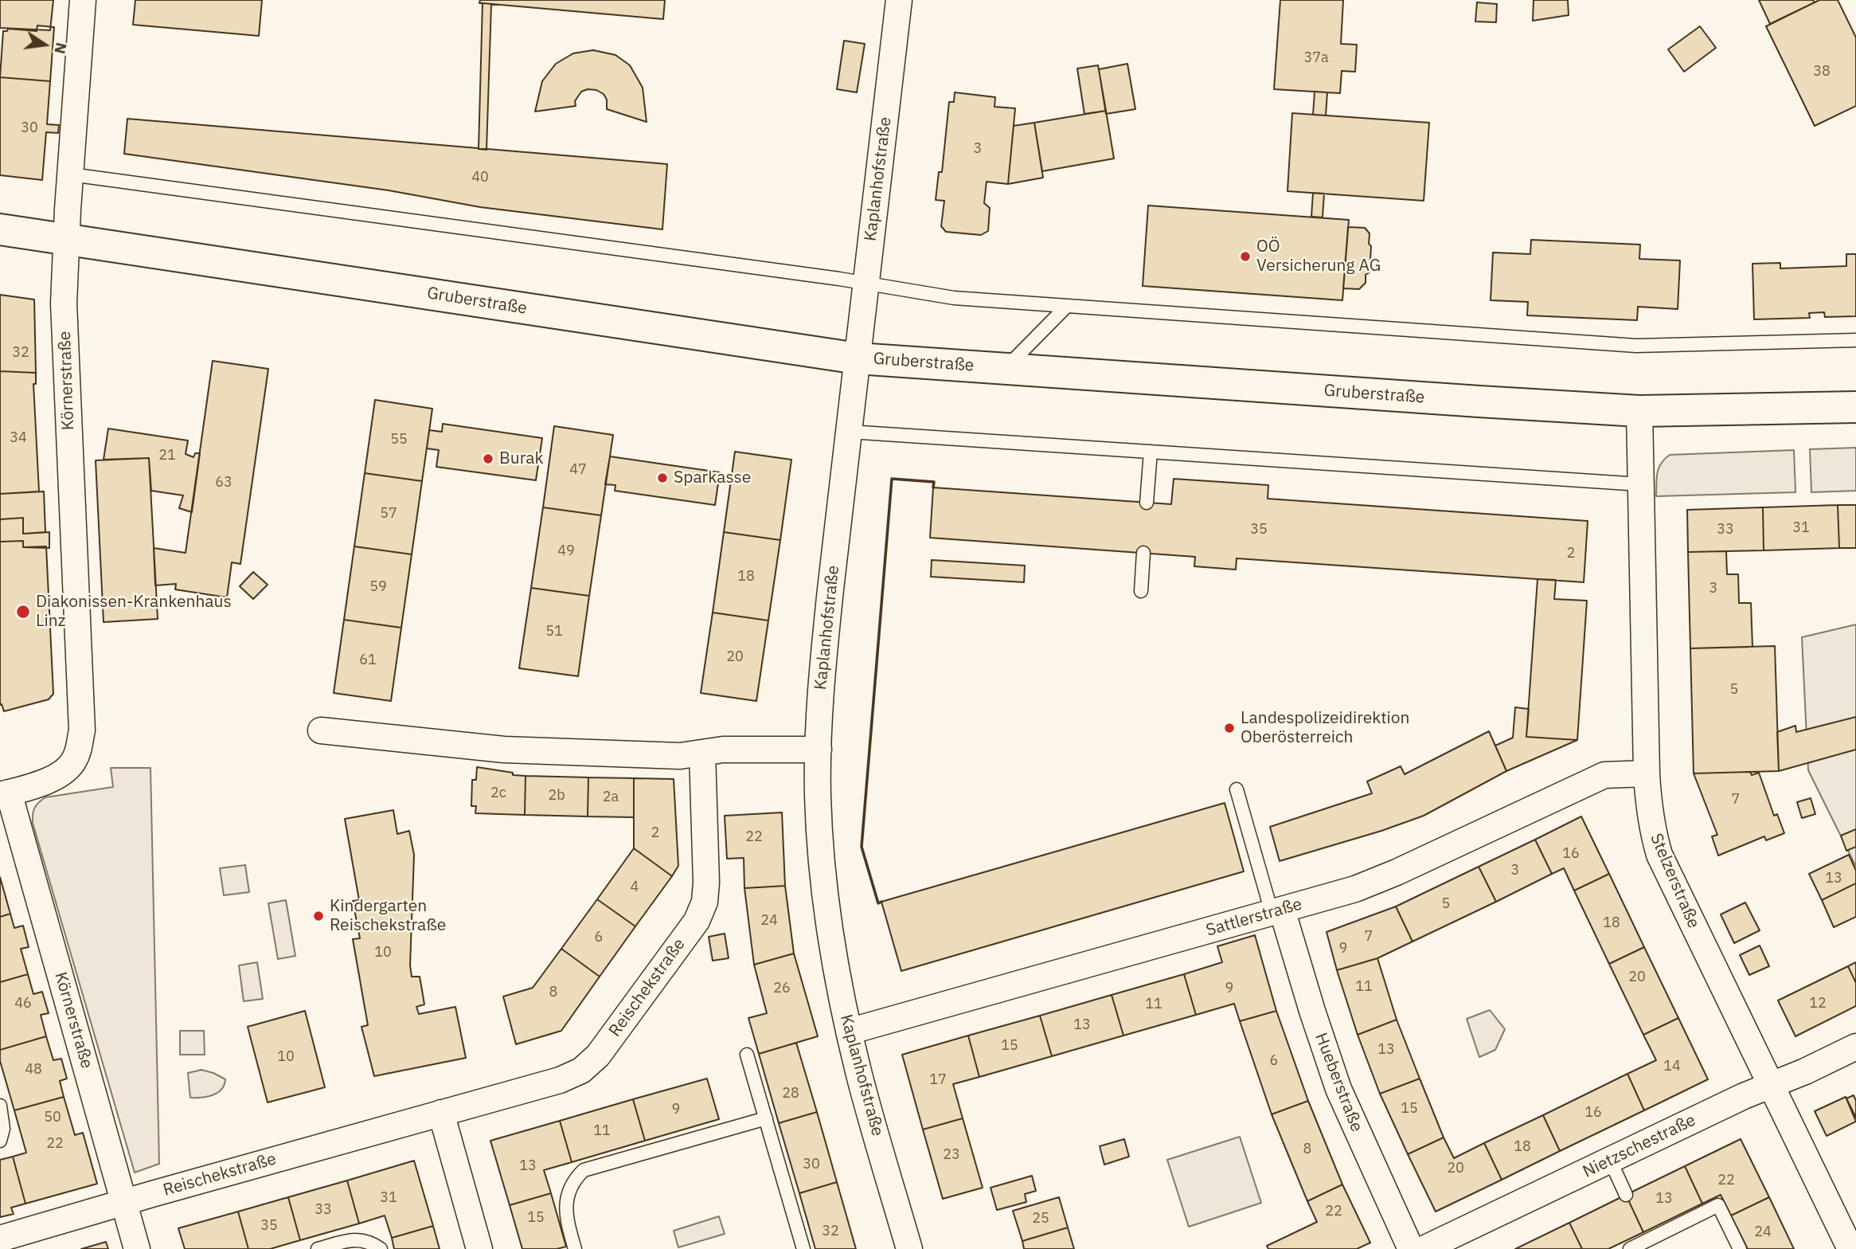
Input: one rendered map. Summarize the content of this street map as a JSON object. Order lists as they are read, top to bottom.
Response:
{
  "streets": {
    "main road": ["Gruberstraße"],
    "street": [
      "Kaplanhofstraße",
      "Körnerstraße",
      "Stelzerstraße",
      "Sattlerstraße",
      "Reischekstraße",
      "Hueberstraße",
      "Nietzschestraße"
    ]
  },
  "crossings": [
    ["Kaplanhofstraße", "Gruberstraße"],
    ["Kaplanhofstraße", "Sattlerstraße"],
    ["Gruberstraße", "Körnerstraße"],
    ["Gruberstraße", "Stelzerstraße"],
    ["Körnerstraße", "Reischekstraße"],
    ["Stelzerstraße", "Sattlerstraße"],
    ["Stelzerstraße", "Nietzschestraße"],
    ["Sattlerstraße", "Hueberstraße"]
  ],
  "places": [
    "OÖ Versicherung AG",
    "Burak",
    "Sparkasse",
    "Diakonissen-Krankenhaus Linz",
    "Landespolizeidirektion Oberösterreich",
    "Kindergarten Reischekstraße"
  ],
  "house_numbers": [
    "37a",
    "38",
    "30",
    "3",
    "40",
    "32",
    "34",
    "55",
    "21",
    "47",
    "63",
    "57",
    "31",
    "35",
    "33",
    "49",
    "2",
    "18",
    "59",
    "3",
    "51",
    "20",
    "61",
    "5",
    "2c",
    "2b",
    "2a",
    "7",
    "2",
    "22",
    "16",
    "3",
    "13",
    "4",
    "5",
    "24",
    "18",
    "7",
    "6",
    "9",
    "10",
    "20",
    "11",
    "26",
    "9",
    "8",
    "46",
    "12",
    "11",
    "13",
    "15",
    "13",
    "10",
    "6",
    "14",
    "48",
    "17",
    "28",
    "15",
    "9",
    "16",
    "50",
    "11",
    "22",
    "18",
    "8",
    "23",
    "30",
    "13",
    "20",
    "22",
    "31",
    "13",
    "33",
    "22",
    "15",
    "25",
    "35",
    "32",
    "24"
  ],
  "north": "right"
}
